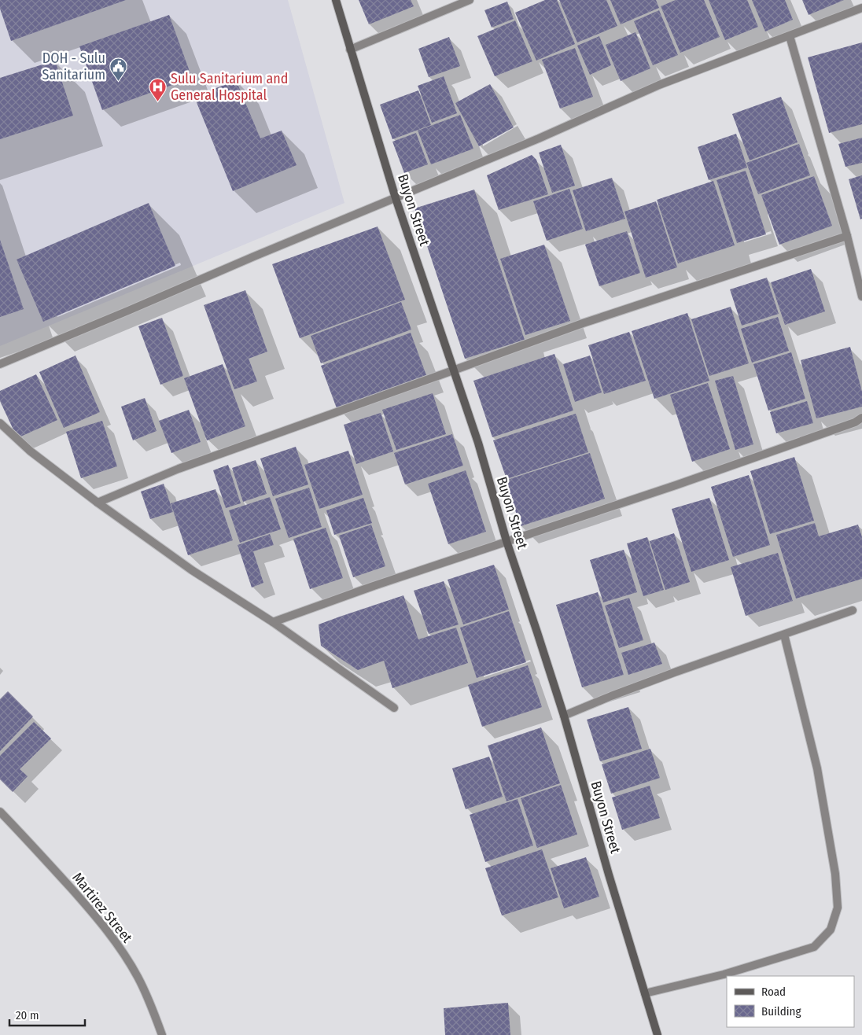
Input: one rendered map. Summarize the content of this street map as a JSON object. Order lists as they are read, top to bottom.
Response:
{
  "streets": {
    "main road": ["Buyon Street"],
    "street": ["Martirez Street"]
  },
  "places": {
    "public building": ["DOH - Sulu Sanitarium"],
    "hospital": ["Sulu Sanitarium and General Hospital"]
  },
  "legend": ["Road", "Building"],
  "scale_bar": "20 m"
}
